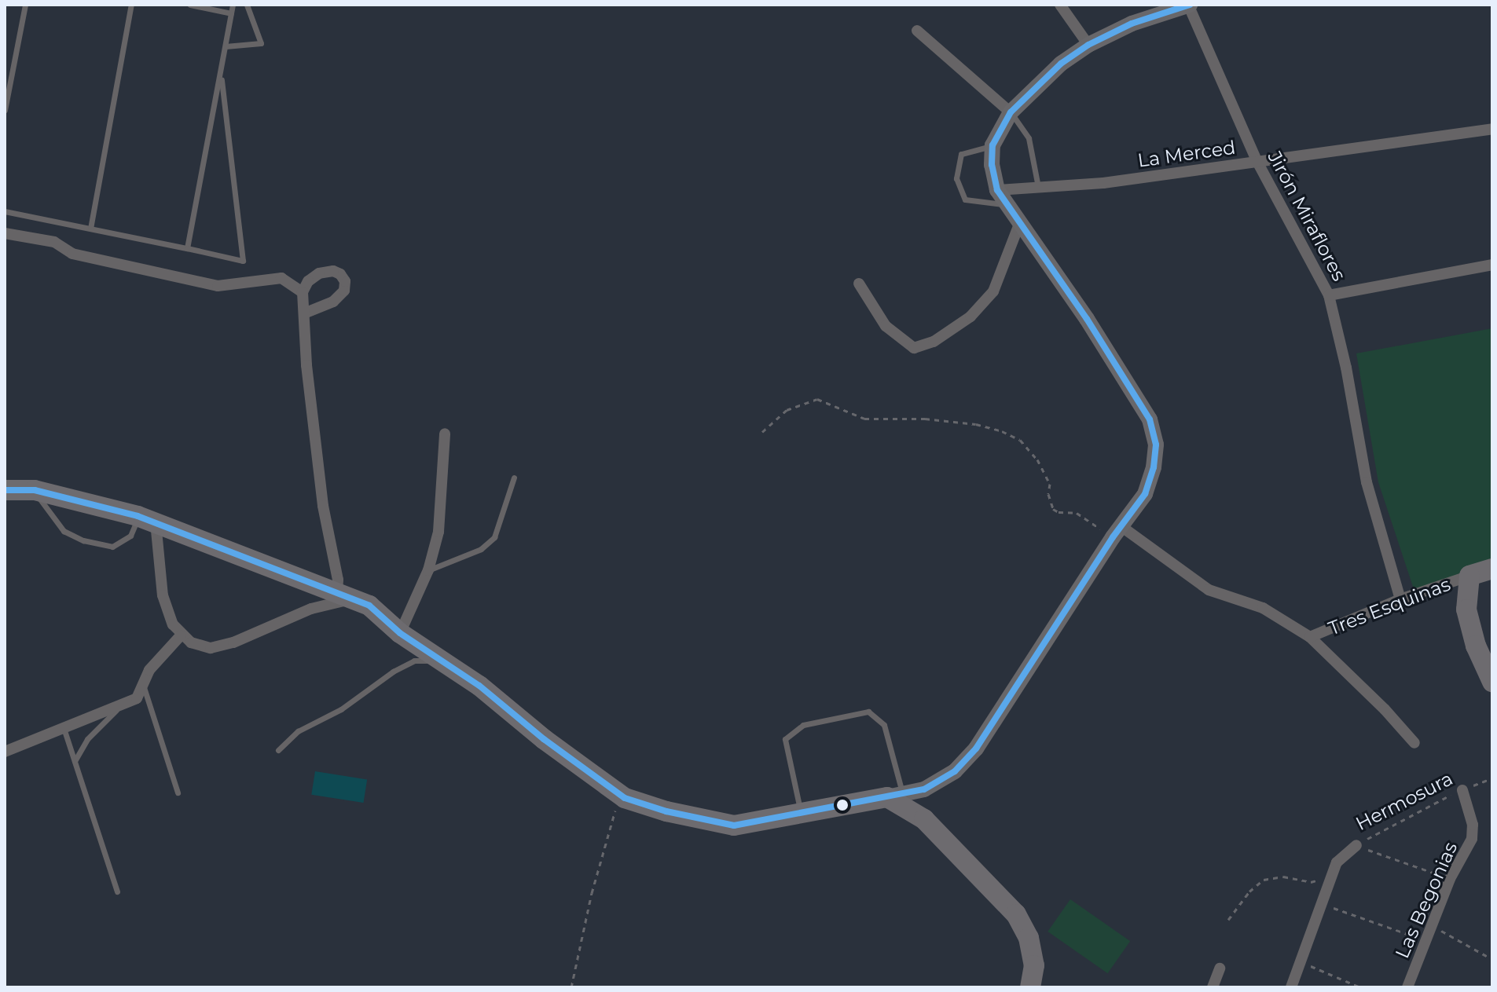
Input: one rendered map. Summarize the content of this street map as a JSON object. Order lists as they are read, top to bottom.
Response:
{
  "streets": {
    "highway": ["Tres Esquinas"],
    "street": [
      "La Merced",
      "Jirón Miraflores",
      "Hermosura",
      "Las Begonias"
    ]
  },
  "crossings": [
    ["La Merced", "Jirón Miraflores"],
    ["Jirón Miraflores", "Tres Esquinas"],
    ["Hermosura", "Las Begonias"]
  ]
}
